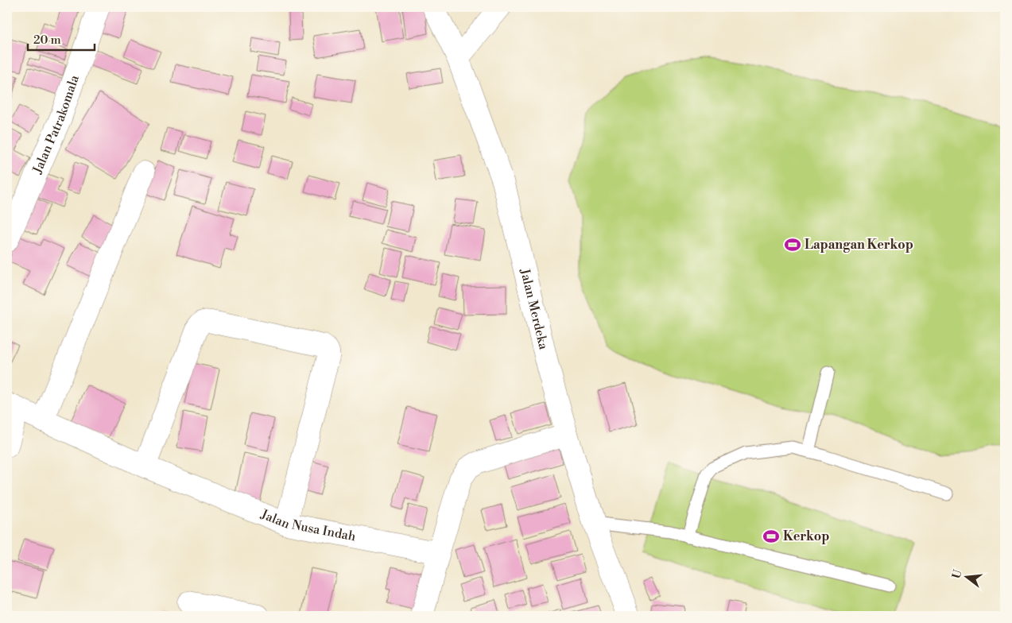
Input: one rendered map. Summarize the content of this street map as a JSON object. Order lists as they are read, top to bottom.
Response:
{
  "streets": {
    "street": ["Jalan Patrakomala", "Jalan Merdeka", "Jalan Nusa Indah"]
  },
  "places": {
    "sports": ["Lapangan Kerkop", "Kerkop"]
  },
  "scale_bar": "20 m",
  "north": "left"
}
